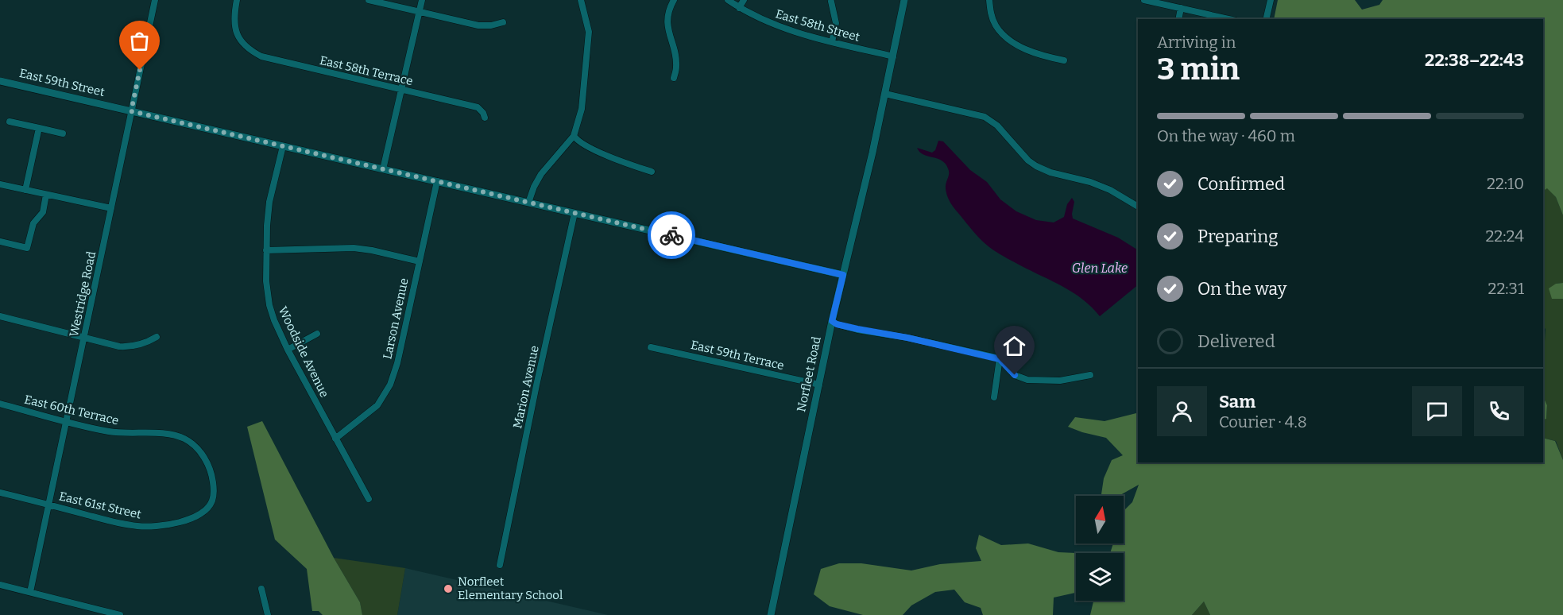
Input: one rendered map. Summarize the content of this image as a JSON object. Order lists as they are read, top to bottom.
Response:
{
  "streets": {
    "street": [
      "East 58th Street",
      "East 58th Terrace",
      "East 59th Street",
      "Westridge Road",
      "Larson Avenue",
      "Woodside Avenue",
      "East 59th Terrace",
      "Norfleet Road",
      "Marion Avenue",
      "East 60th Terrace",
      "East 61st Street"
    ]
  },
  "crossings": [
    ["East 58th Street", "Norfleet Road"],
    ["East 59th Street", "Westridge Road"],
    ["East 59th Street", "Larson Avenue"],
    ["East 59th Street", "Woodside Avenue"],
    ["East 59th Street", "Norfleet Road"],
    ["East 59th Street", "Marion Avenue"],
    ["Westridge Road", "East 60th Terrace"],
    ["Westridge Road", "East 61st Street"],
    ["Larson Avenue", "Woodside Avenue"],
    ["East 59th Terrace", "Norfleet Road"],
    ["East 60th Terrace", "East 61st Street"]
  ],
  "water": ["Glen Lake"],
  "places": ["Norfleet Elementary School"],
  "north": "top",
  "page": {
    "heading": ["3 min", "Arriving in", "22:38–22:43"],
    "panel": ["Sam", "Courier · 4.8"],
    "bar": "On the way · 460 m",
    "list": [
      ["Confirmed", "22:10"],
      ["Preparing", "22:24"],
      ["On the way", "22:31"],
      "Delivered"
    ]
  }
}
